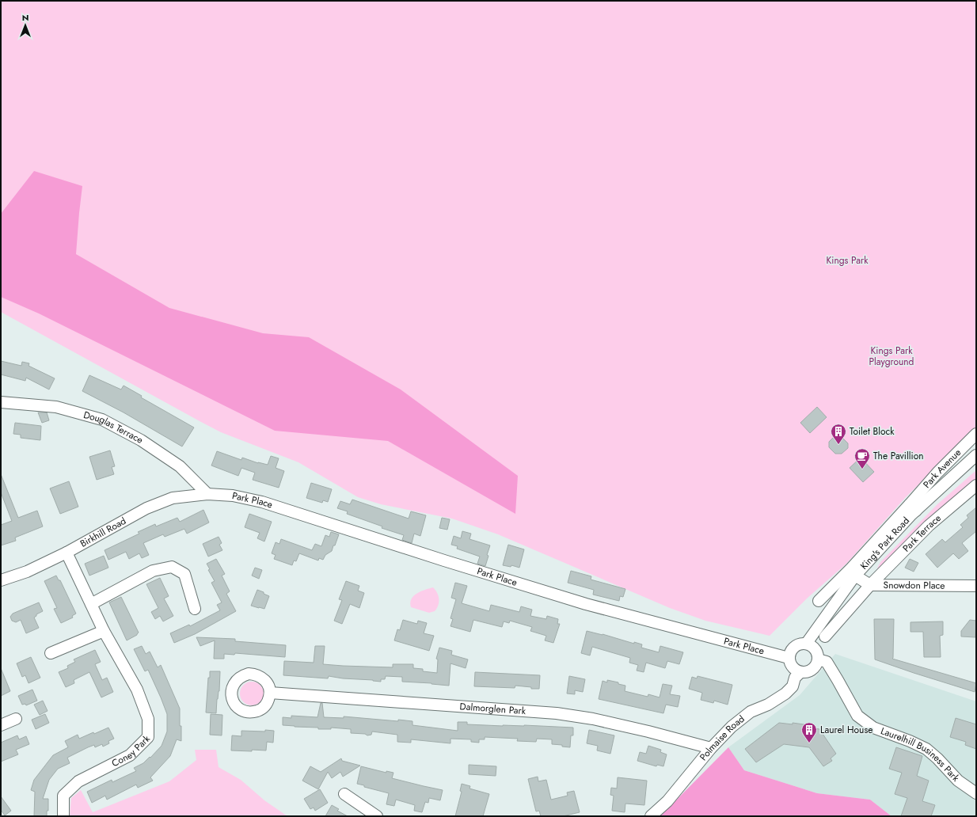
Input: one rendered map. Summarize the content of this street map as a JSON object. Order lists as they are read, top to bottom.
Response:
{
  "streets": {
    "street": [
      "Douglas Terrace",
      "Park Avenue",
      "Park Place",
      "Birkhill Road",
      "Park Terrace",
      "King's Park Road",
      "Snowdon Place",
      "Dalmorglen Park",
      "Polmaise Road",
      "Coney Park",
      "Laurelhill Business Park"
    ]
  },
  "crossings": [
    ["Douglas Terrace", "Park Place"],
    ["Douglas Terrace", "Birkhill Road"],
    ["Park Avenue", "King's Park Road"],
    ["Park Place", "Birkhill Road"],
    ["Park Place", "King's Park Road"],
    ["Park Place", "Polmaise Road"],
    ["Park Place", "Laurelhill Business Park"],
    ["Birkhill Road", "Coney Park"],
    ["Park Terrace", "Snowdon Place"],
    ["King's Park Road", "Snowdon Place"],
    ["King's Park Road", "Polmaise Road"],
    ["King's Park Road", "Laurelhill Business Park"],
    ["Dalmorglen Park", "Polmaise Road"],
    ["Polmaise Road", "Laurelhill Business Park"]
  ],
  "parks": ["Kings Park", "Kings Park Playground"],
  "places": {
    "building": ["Toilet Block", "Laurel House"],
    "cafe": ["The Pavillion"]
  },
  "north": "top"
}
